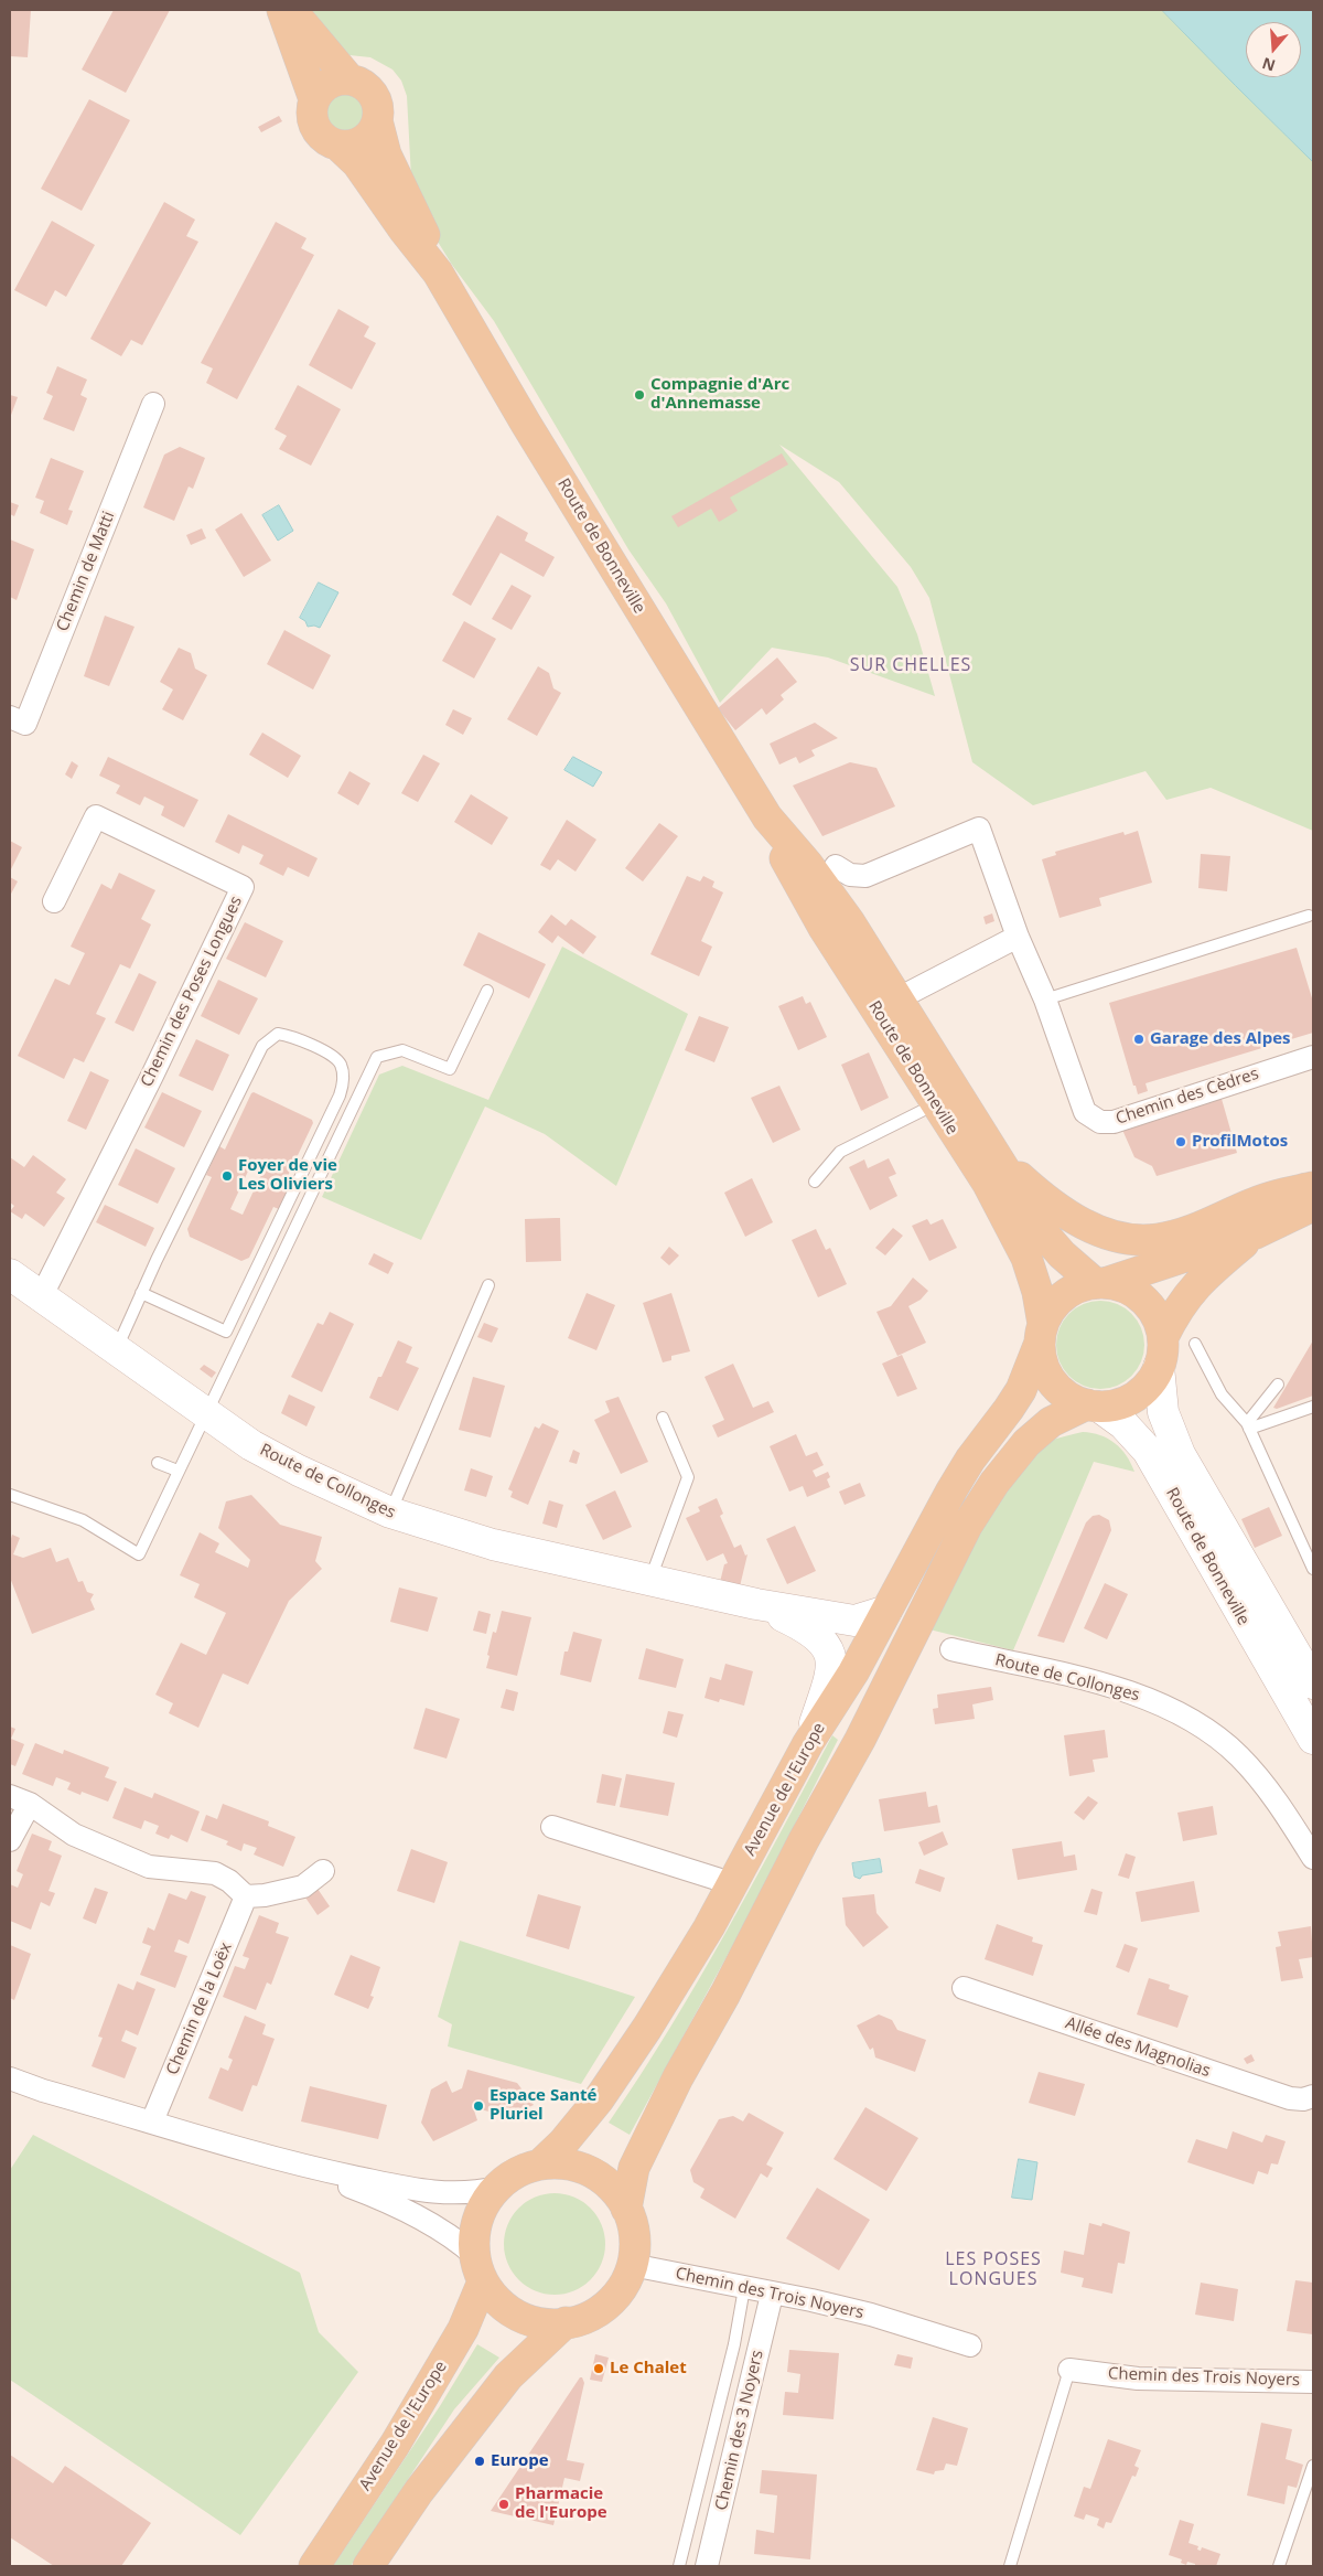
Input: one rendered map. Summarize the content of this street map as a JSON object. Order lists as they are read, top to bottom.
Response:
{
  "streets": {
    "main road": ["Route de Bonneville", "Avenue de l'Europe"],
    "street": [
      "Chemin de Matti",
      "Chemin des Poses Longues",
      "Chemin des Cèdres",
      "Route de Collonges",
      "Chemin de la Loëx",
      "Allée des Magnolias",
      "Chemin des Trois Noyers",
      "Chemin des 3 Noyers"
    ]
  },
  "crossings": [
    ["Route de Bonneville", "Avenue de l'Europe"],
    ["Chemin des Poses Longues", "Route de Collonges"],
    ["Route de Collonges", "Avenue de l'Europe"],
    ["Avenue de l'Europe", "Chemin des Trois Noyers"],
    ["Chemin des Trois Noyers", "Chemin des 3 Noyers"]
  ],
  "districts": ["SUR CHELLES", "LES POSES LONGUES"],
  "places": [
    "Compagnie d'Arc d'Annemasse",
    "Garage des Alpes",
    "ProfilMotos",
    "Foyer de vie Les Oliviers",
    "Espace Santé Pluriel",
    "Le Chalet",
    "Europe",
    "Pharmacie de l'Europe"
  ],
  "north": "bottom"
}
